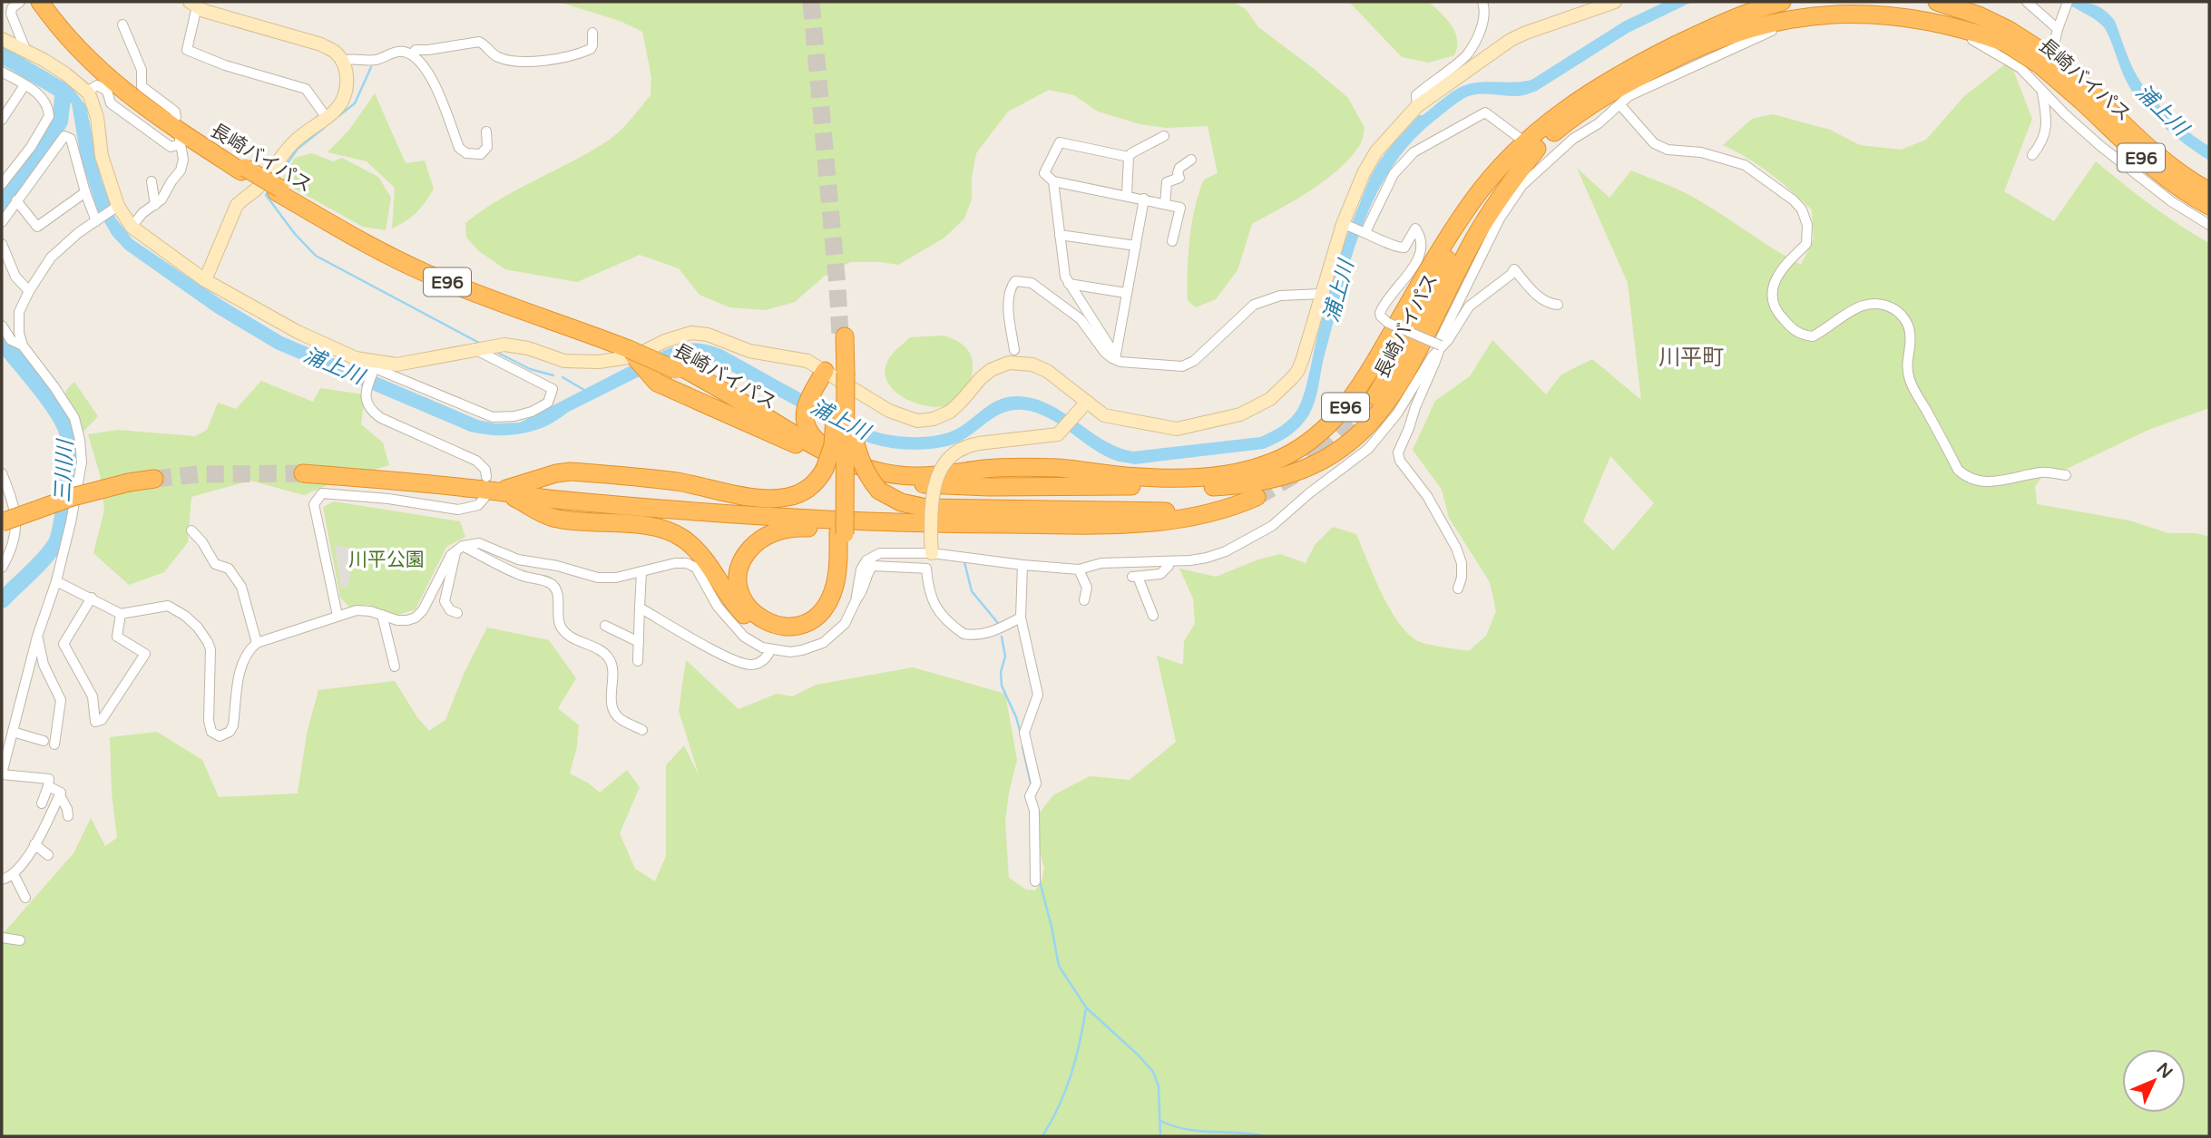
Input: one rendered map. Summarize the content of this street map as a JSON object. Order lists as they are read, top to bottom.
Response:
{
  "streets": {
    "highway": ["長崎バイパス", "E96"]
  },
  "districts": ["川平町"],
  "water": ["浦上川", "三川川"],
  "parks": ["川平公園"],
  "north": "top right"
}
